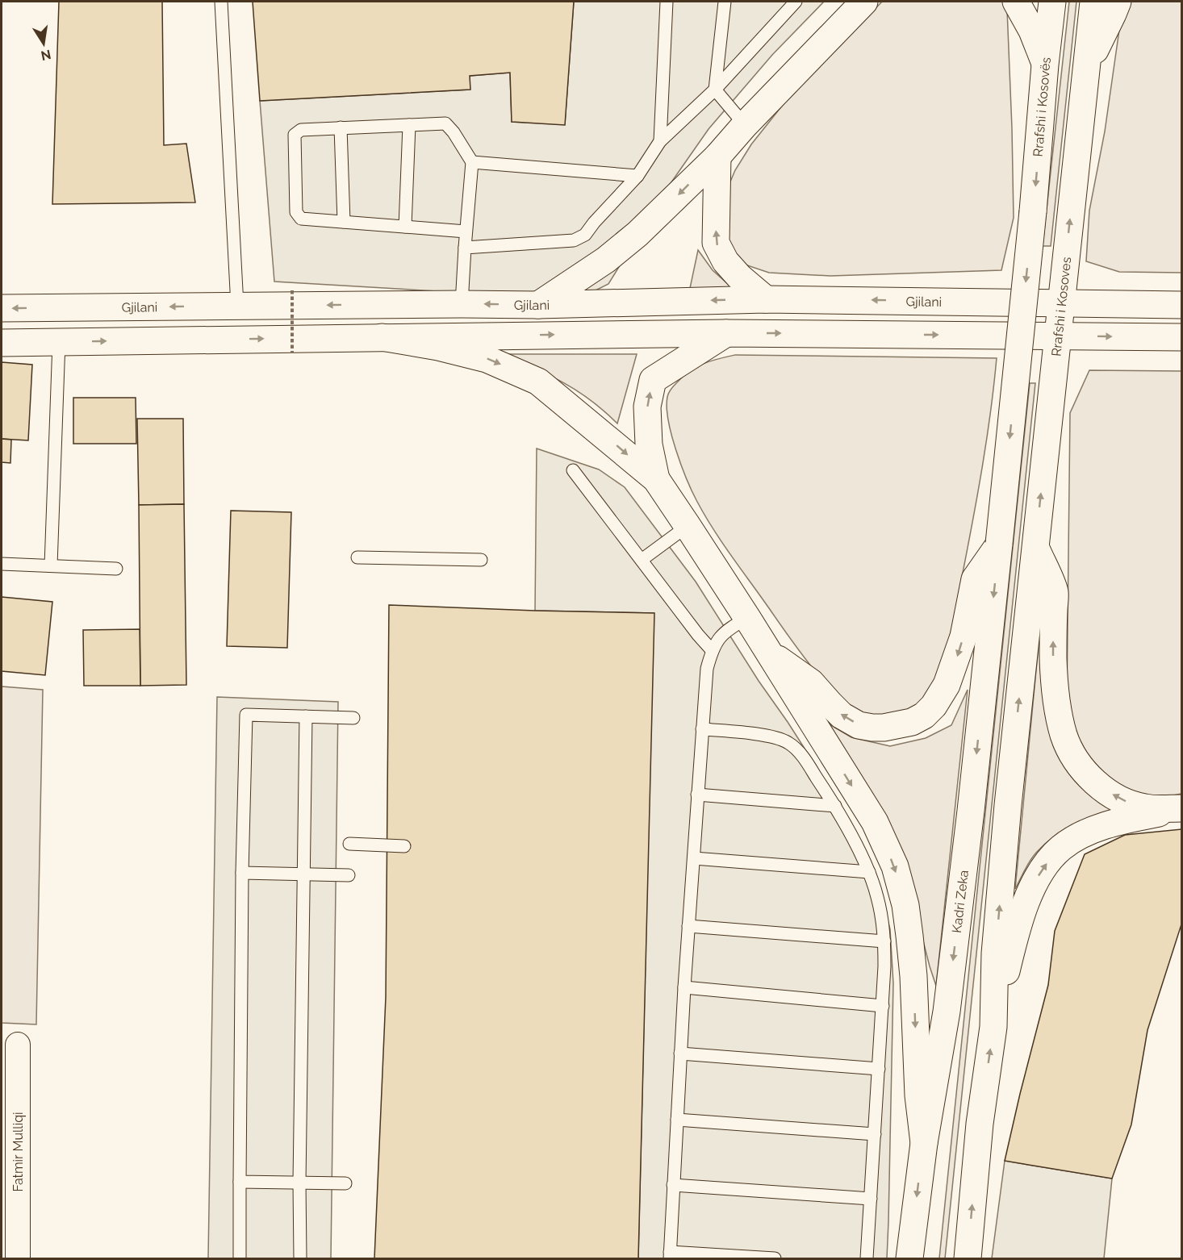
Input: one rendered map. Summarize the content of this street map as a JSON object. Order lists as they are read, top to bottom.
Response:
{
  "streets": {
    "main road": [
      "Rrafshi i Kosovës",
      "Gjilani",
      "Rrafshi i Kosoves",
      "Kadri Zeka"
    ],
    "street": ["Fatmir Mulliqi"]
  },
  "crossings": [
    ["Rrafshi i Kosovës", "Kadri Zeka"],
    ["Gjilani", "Rrafshi i Kosoves"]
  ],
  "one_way": ["Rrafshi i Kosovës", "Rrafshi i Kosoves"],
  "north": "bottom"
}
